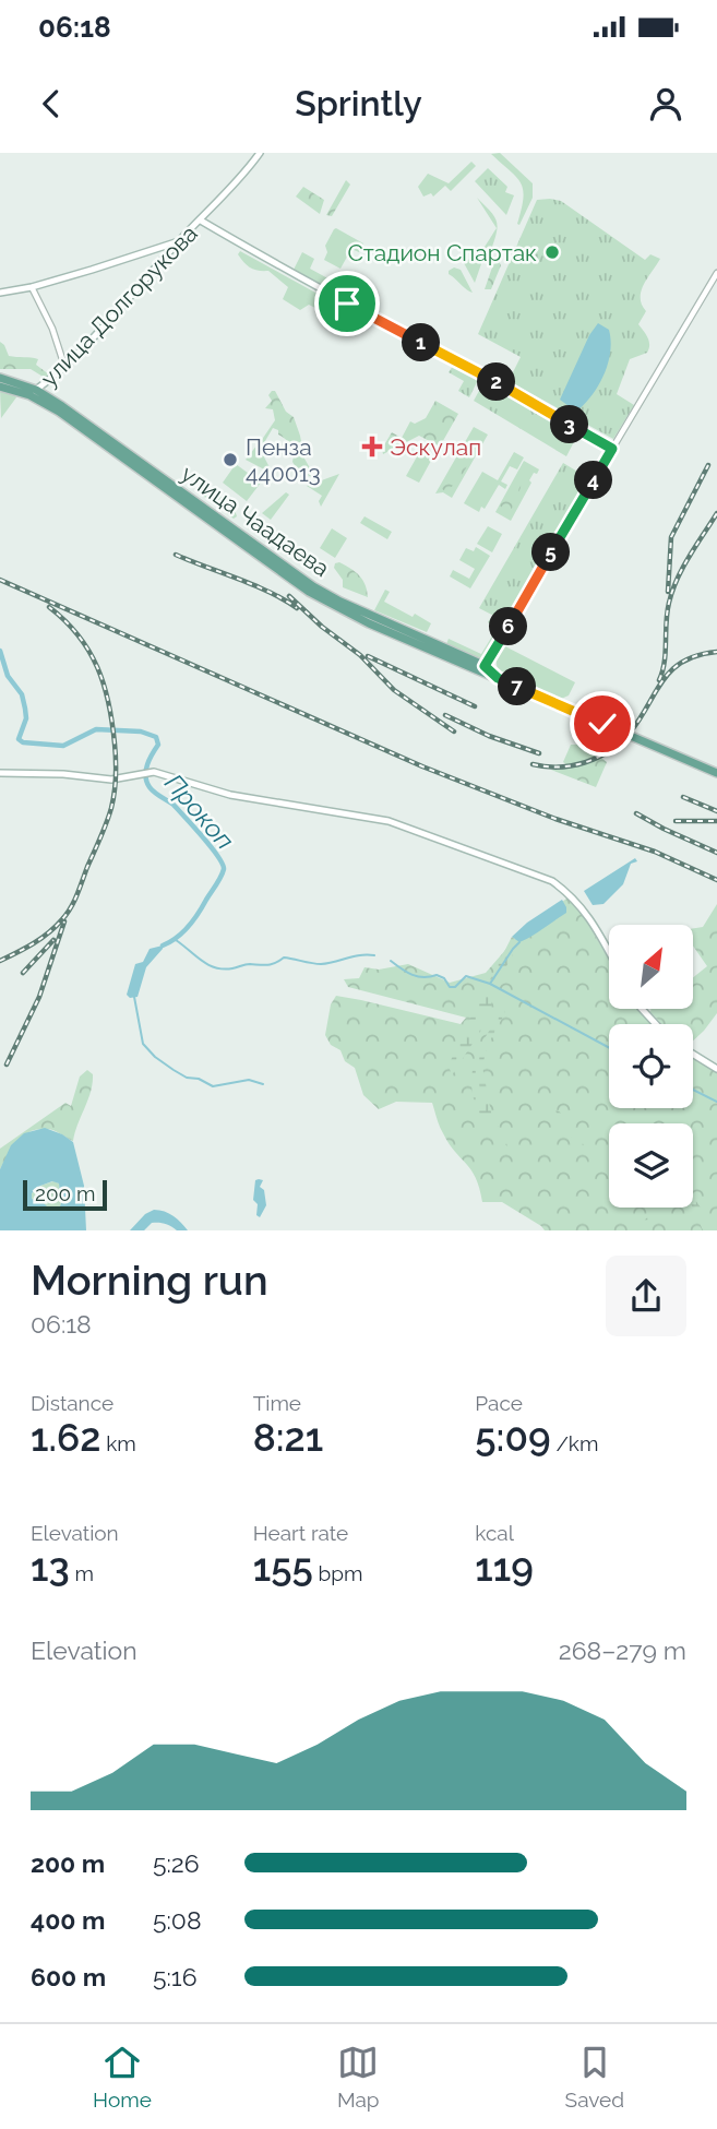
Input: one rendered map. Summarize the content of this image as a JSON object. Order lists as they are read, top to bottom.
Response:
{
  "streets": {
    "main road": ["улица Долгорукова", "улица Чаадаева"]
  },
  "crossings": [
    ["улица Долгорукова", "улица Чаадаева"]
  ],
  "water": ["Прокоп"],
  "places": {
    "other": ["Стадион Спартак", "Пенза 440013"],
    "health": ["Эскулап"]
  },
  "scale_bar": "200 m",
  "north": "top right",
  "page": {
    "status": "06:18",
    "header": "Sprintly",
    "pins": [
      "1",
      "2",
      "3",
      "4",
      "5",
      "6",
      "7"
    ],
    "scale": "200 m",
    "heading": ["Morning run", "06:18"],
    "stats": [
      ["Distance", "1.62 km"],
      ["Time", "8:21"],
      ["Pace", "5:09 /km"],
      ["Elevation", "13 m"],
      ["Heart rate", "155 bpm"],
      ["kcal", "119"]
    ],
    "chart": ["Elevation", "268–279 m"],
    "list": [
      {
        "name": "200 m",
        "note": "5:26"
      },
      {
        "name": "400 m",
        "note": "5:08"
      },
      {
        "name": "600 m",
        "note": "5:16"
      }
    ],
    "tabs": ["Home", "Map", "Saved"]
  }
}
